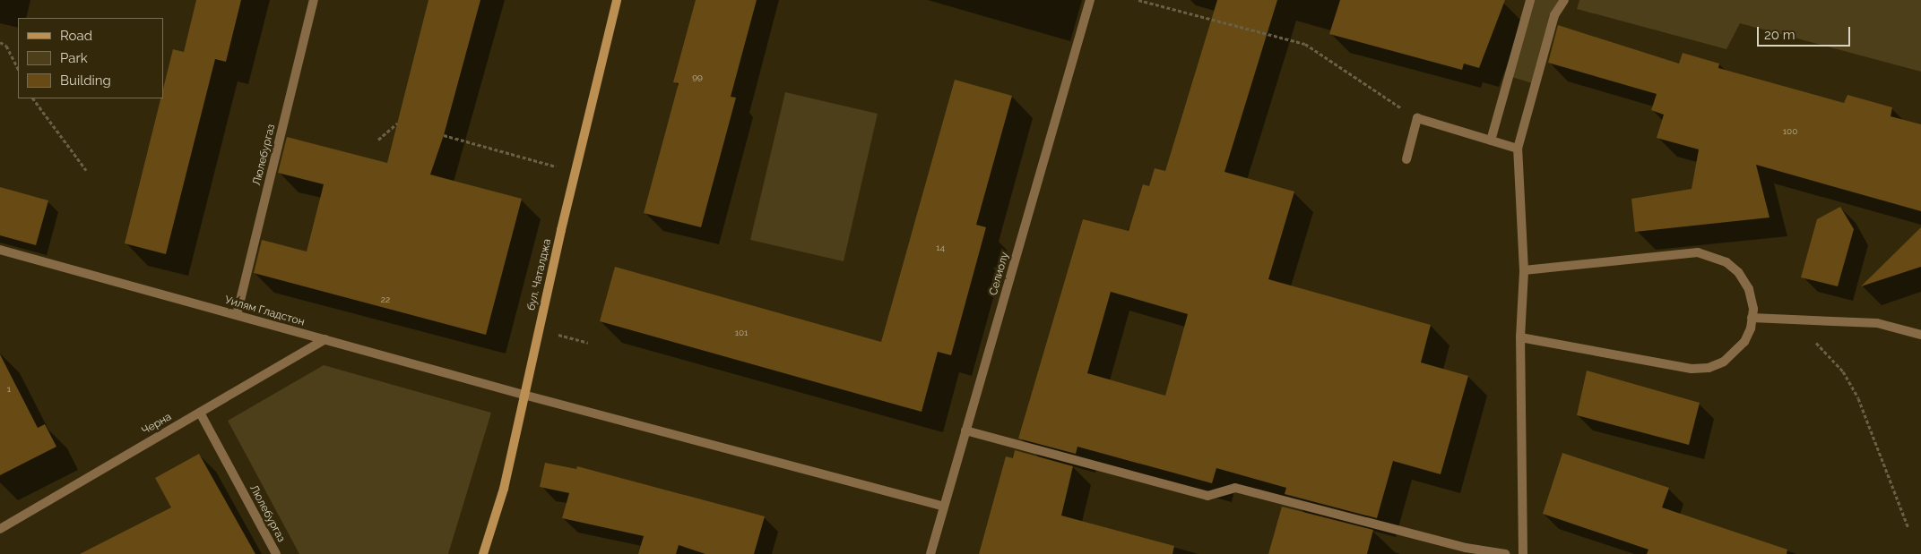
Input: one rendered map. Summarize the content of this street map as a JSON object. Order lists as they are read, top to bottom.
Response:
{
  "streets": {
    "street": [
      "Люлебургаз",
      "Селиолу",
      "бул. Чаталджа",
      "Уилям Гладстон",
      "Черна"
    ]
  },
  "crossings": [
    ["Люлебургаз", "Уилям Гладстон"],
    ["Люлебургаз", "Черна"],
    ["Селиолу", "Уилям Гладстон"],
    ["бул. Чаталджа", "Уилям Гладстон"],
    ["Уилям Гладстон", "Черна"]
  ],
  "house_numbers": [
    "99",
    "100",
    "14",
    "22",
    "101",
    "1"
  ],
  "legend": ["Road", "Park", "Building"],
  "scale_bar": "20 m"
}
